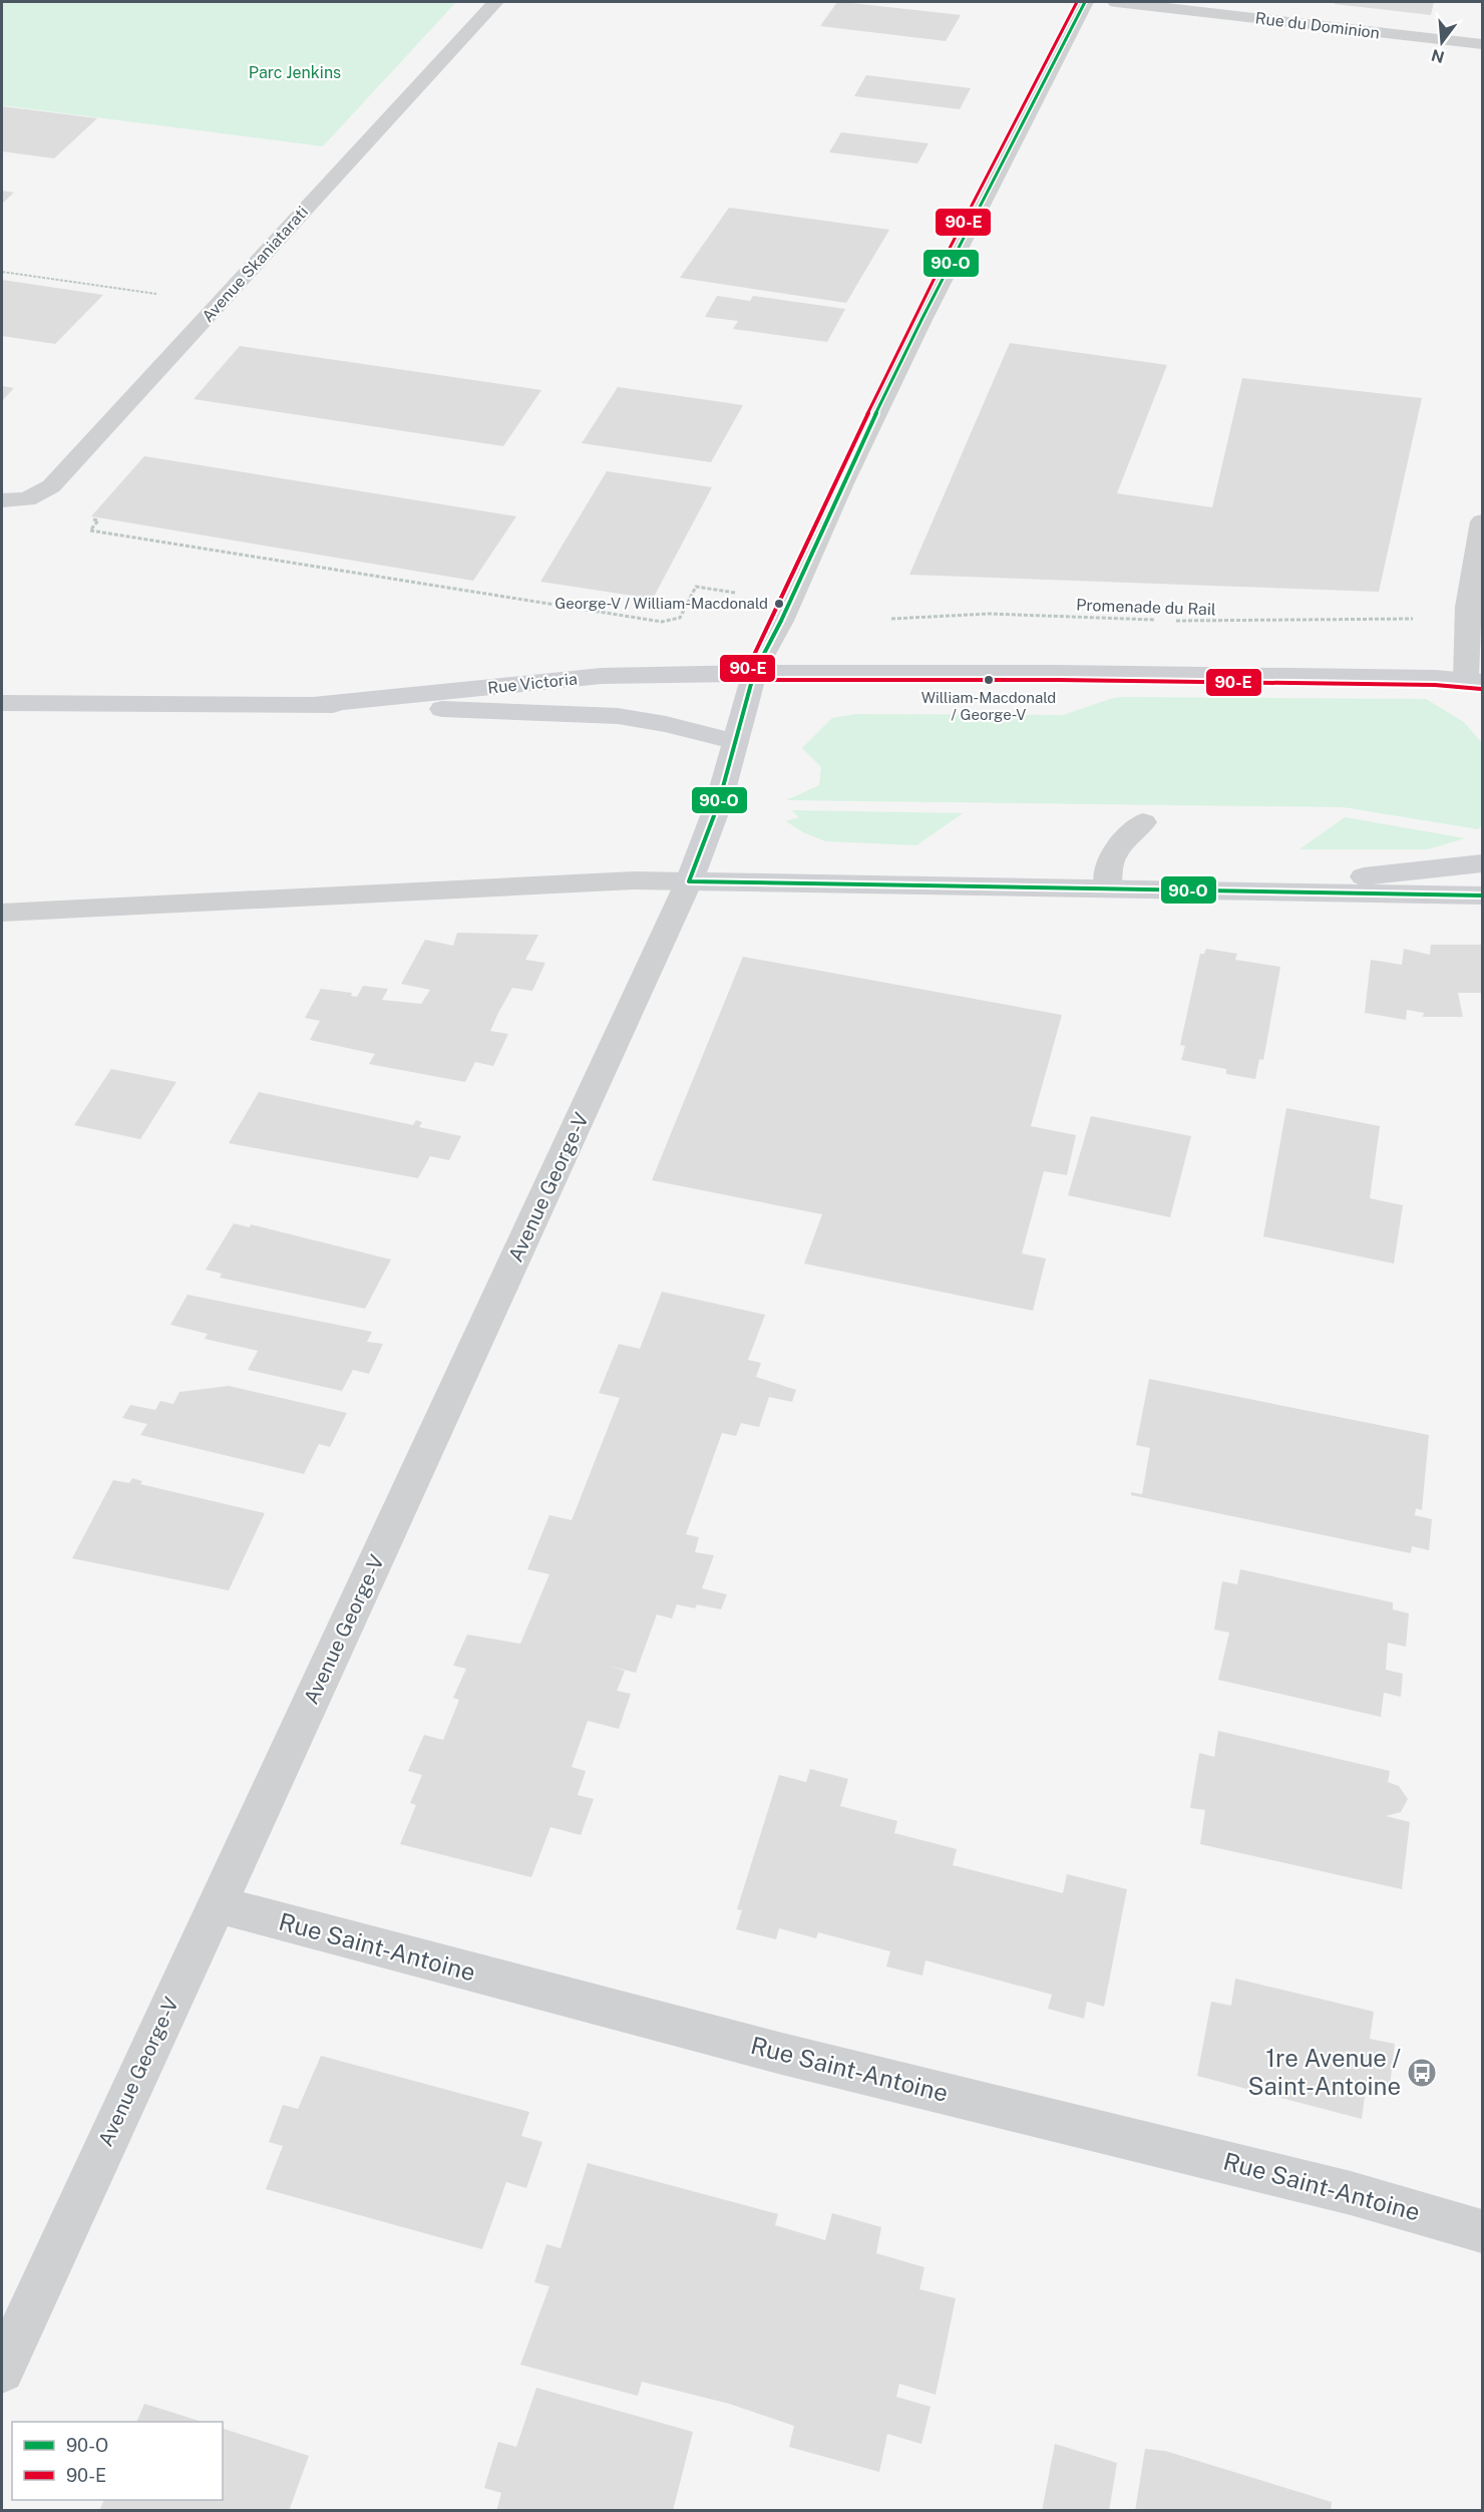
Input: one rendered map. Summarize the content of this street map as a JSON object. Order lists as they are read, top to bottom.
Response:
{
  "streets": {
    "main road": ["Rue Victoria", "Avenue George-V"],
    "street": ["Rue du Dominion", "Avenue Skaniatarati", "Rue Saint-Antoine"],
    "path": ["Promenade du Rail"]
  },
  "crossings": [
    ["Rue Victoria", "Avenue George-V"],
    ["Avenue George-V", "Rue Saint-Antoine"]
  ],
  "parks": ["Parc Jenkins"],
  "places": {
    "other": ["George-V / William-Macdonald", "William-Macdonald / George-V"],
    "bus stop": ["1re Avenue / Saint-Antoine"]
  },
  "lines": ["transit line 90-O", "transit line 90-E"],
  "legend": ["90-O", "90-E"],
  "north": "bottom"
}
